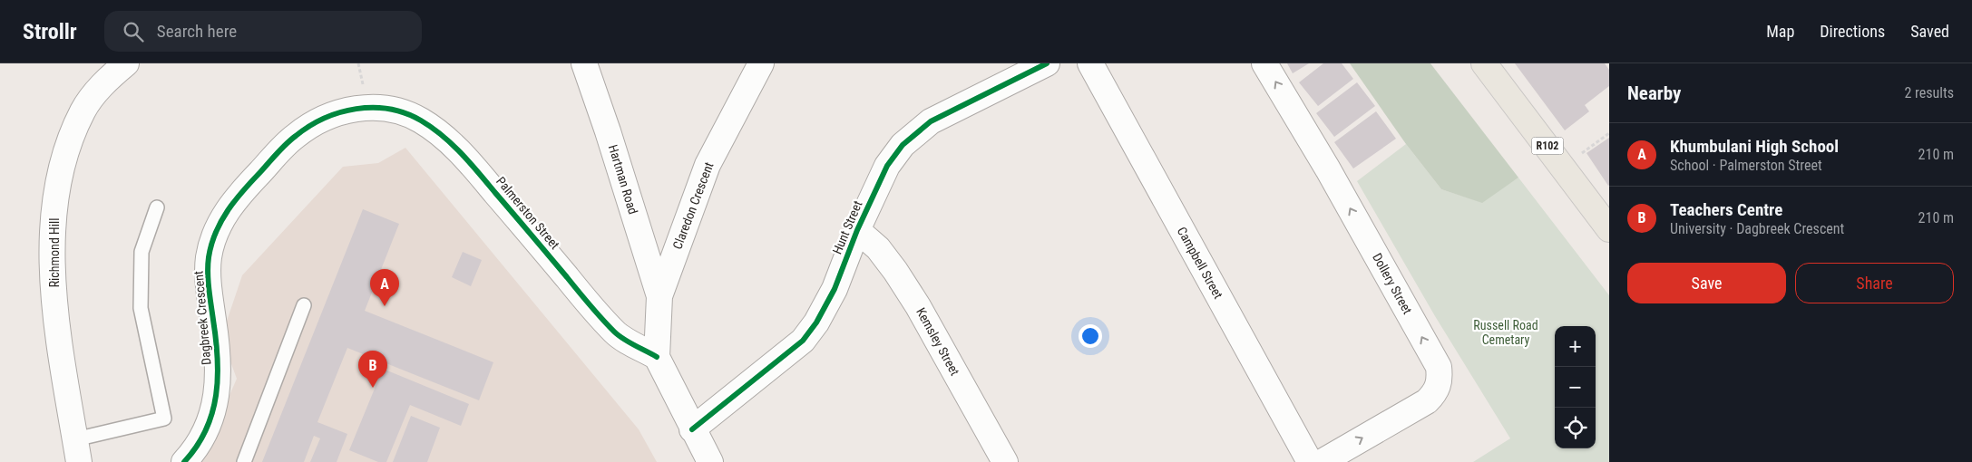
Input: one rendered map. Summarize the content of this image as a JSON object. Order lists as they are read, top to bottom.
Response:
{
  "streets": {
    "main road": ["R102"],
    "street": [
      "Hartman Road",
      "Claredon Crescent",
      "Palmerston Street",
      "Hunt Street",
      "Richmond Hill",
      "Campbell Street",
      "Dollery Street",
      "Dagbreek Crescent",
      "Kemsley Street"
    ]
  },
  "crossings": [
    ["Hartman Road", "Claredon Crescent"],
    ["Claredon Crescent", "Palmerston Street"],
    ["Palmerston Street", "Dagbreek Crescent"],
    ["Hunt Street", "Kemsley Street"]
  ],
  "parks": ["Russell Road Cemetary"],
  "page": {
    "header": "Strollr",
    "search": "Search here",
    "nav": ["Map", "Directions", "Saved"],
    "heading": ["Nearby", "2 results"],
    "list": [
      {
        "mark": "A",
        "name": "Khumbulani High School",
        "note": "School · Palmerston Street",
        "value": "210 m"
      },
      {
        "mark": "B",
        "name": "Teachers Centre",
        "note": "University · Dagbreek Crescent",
        "value": "210 m"
      }
    ],
    "buttons": ["Save", "Share"],
    "pins": ["A", "B"],
    "map_buttons": ["+", "−"]
  }
}
